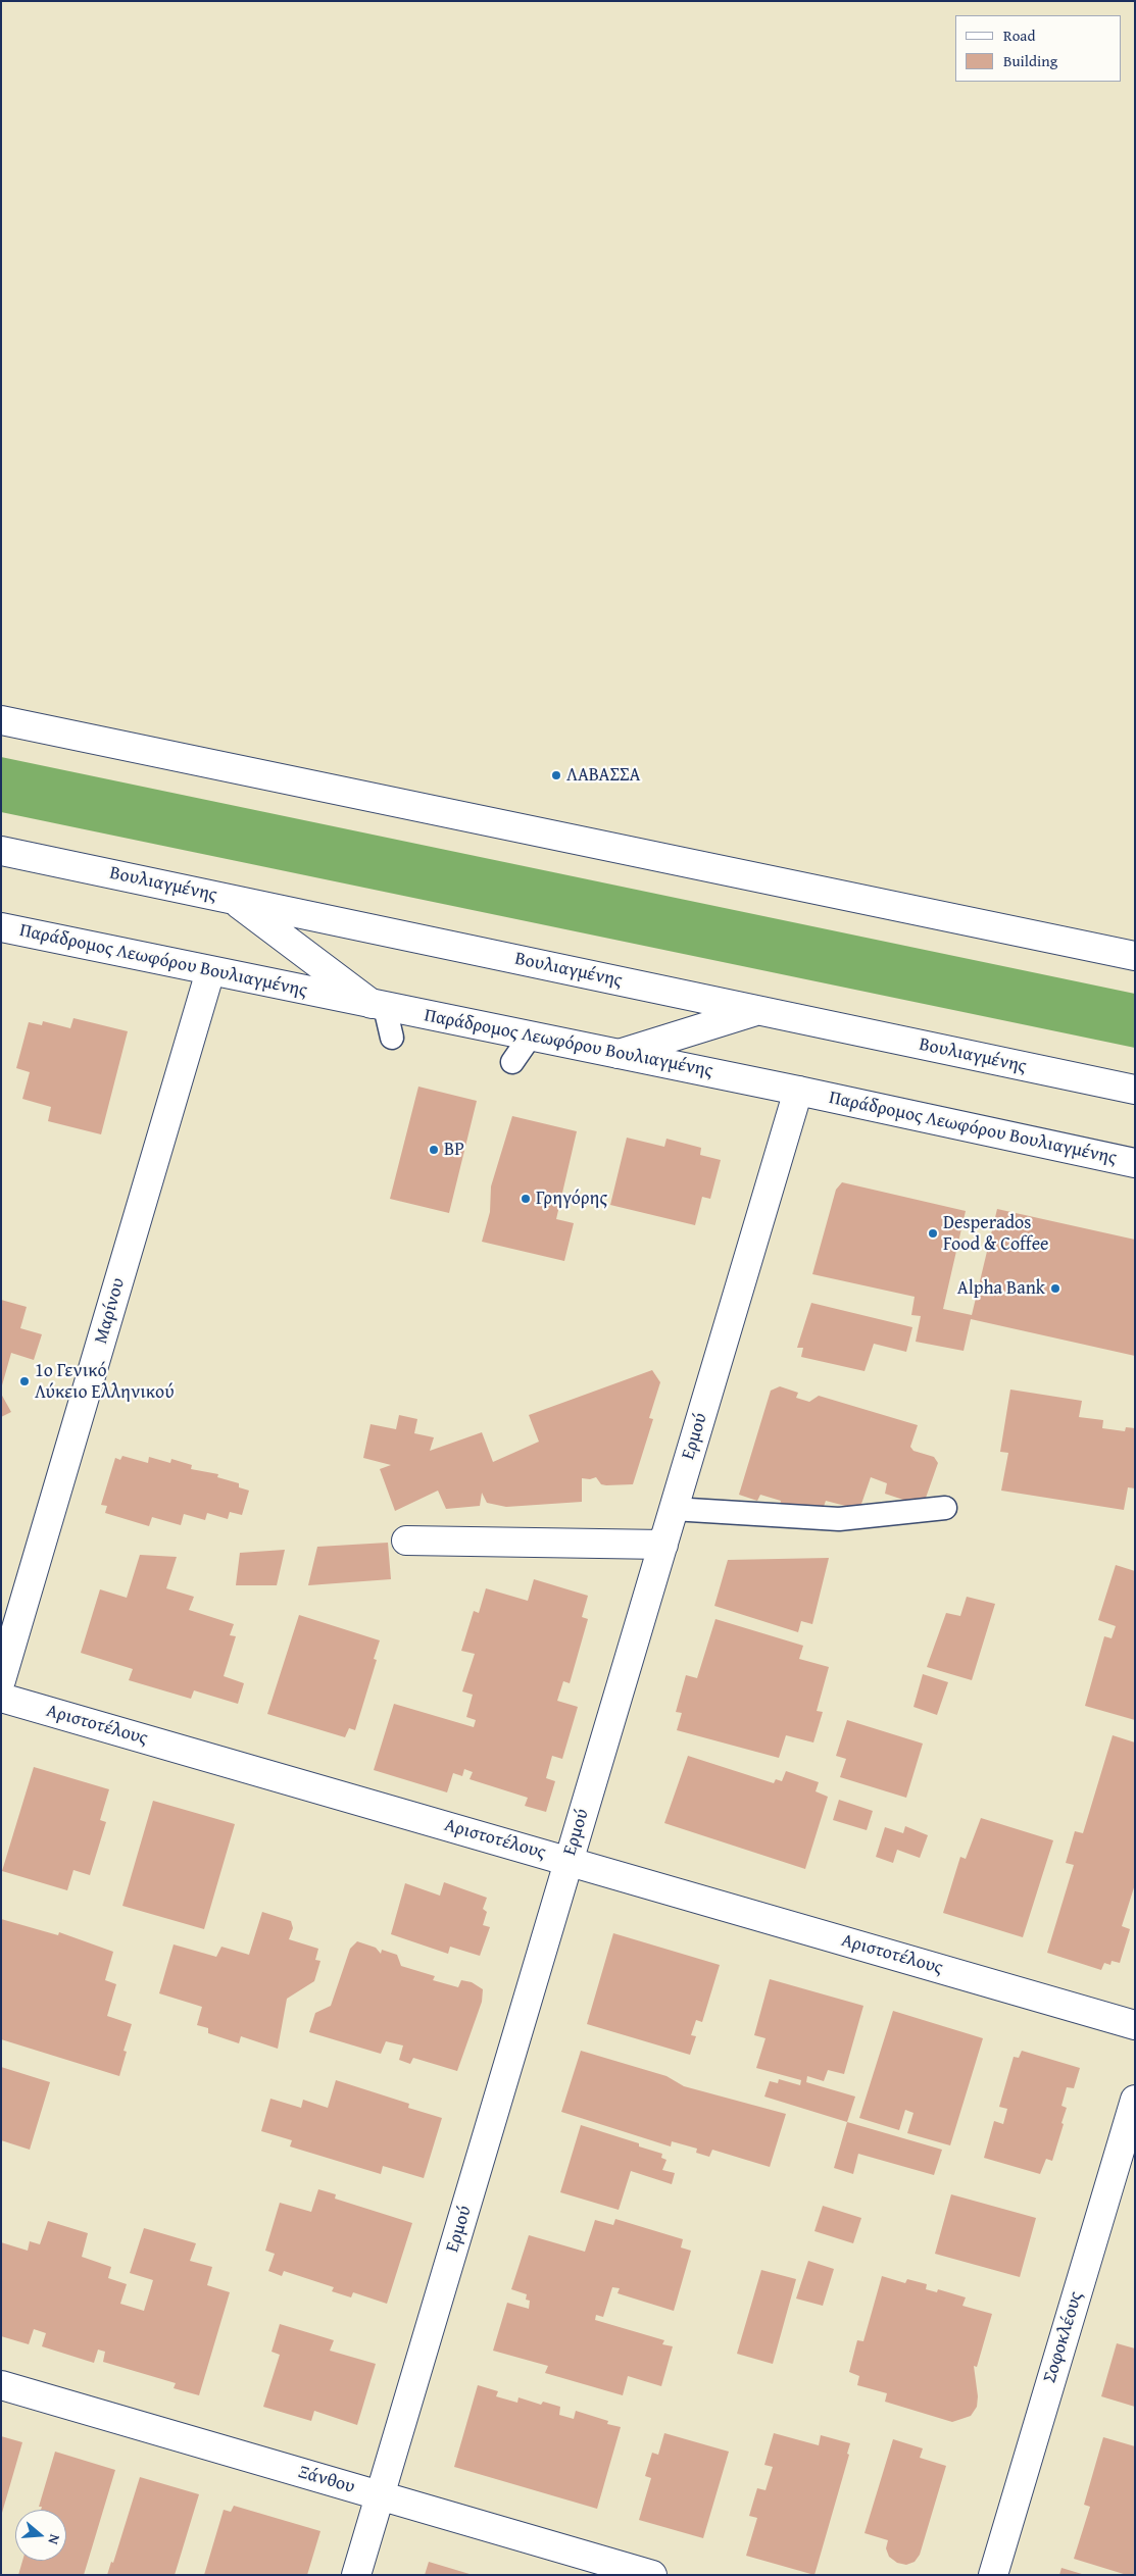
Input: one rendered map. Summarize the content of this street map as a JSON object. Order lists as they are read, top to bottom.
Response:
{
  "streets": {
    "street": [
      "Βουλιαγμένης",
      "Παράδρομος Λεωφόρου Βουλιαγμένης",
      "Μαρίνου",
      "Ερμού",
      "Αριστοτέλους",
      "Σοφοκλέους",
      "Ξάνθου"
    ]
  },
  "crossings": [
    ["Παράδρομος Λεωφόρου Βουλιαγμένης", "Μαρίνου"],
    ["Παράδρομος Λεωφόρου Βουλιαγμένης", "Ερμού"],
    ["Ερμού", "Αριστοτέλους"],
    ["Ερμού", "Ξάνθου"]
  ],
  "places": [
    "ΛΑΒΑΣΣΑ",
    "BP",
    "Γρηγόρης",
    "Desperados Food & Coffee",
    "Alpha Bank",
    "1ο Γενικό Λύκειο Ελληνικού"
  ],
  "legend": ["Road", "Building"],
  "north": "right"
}
